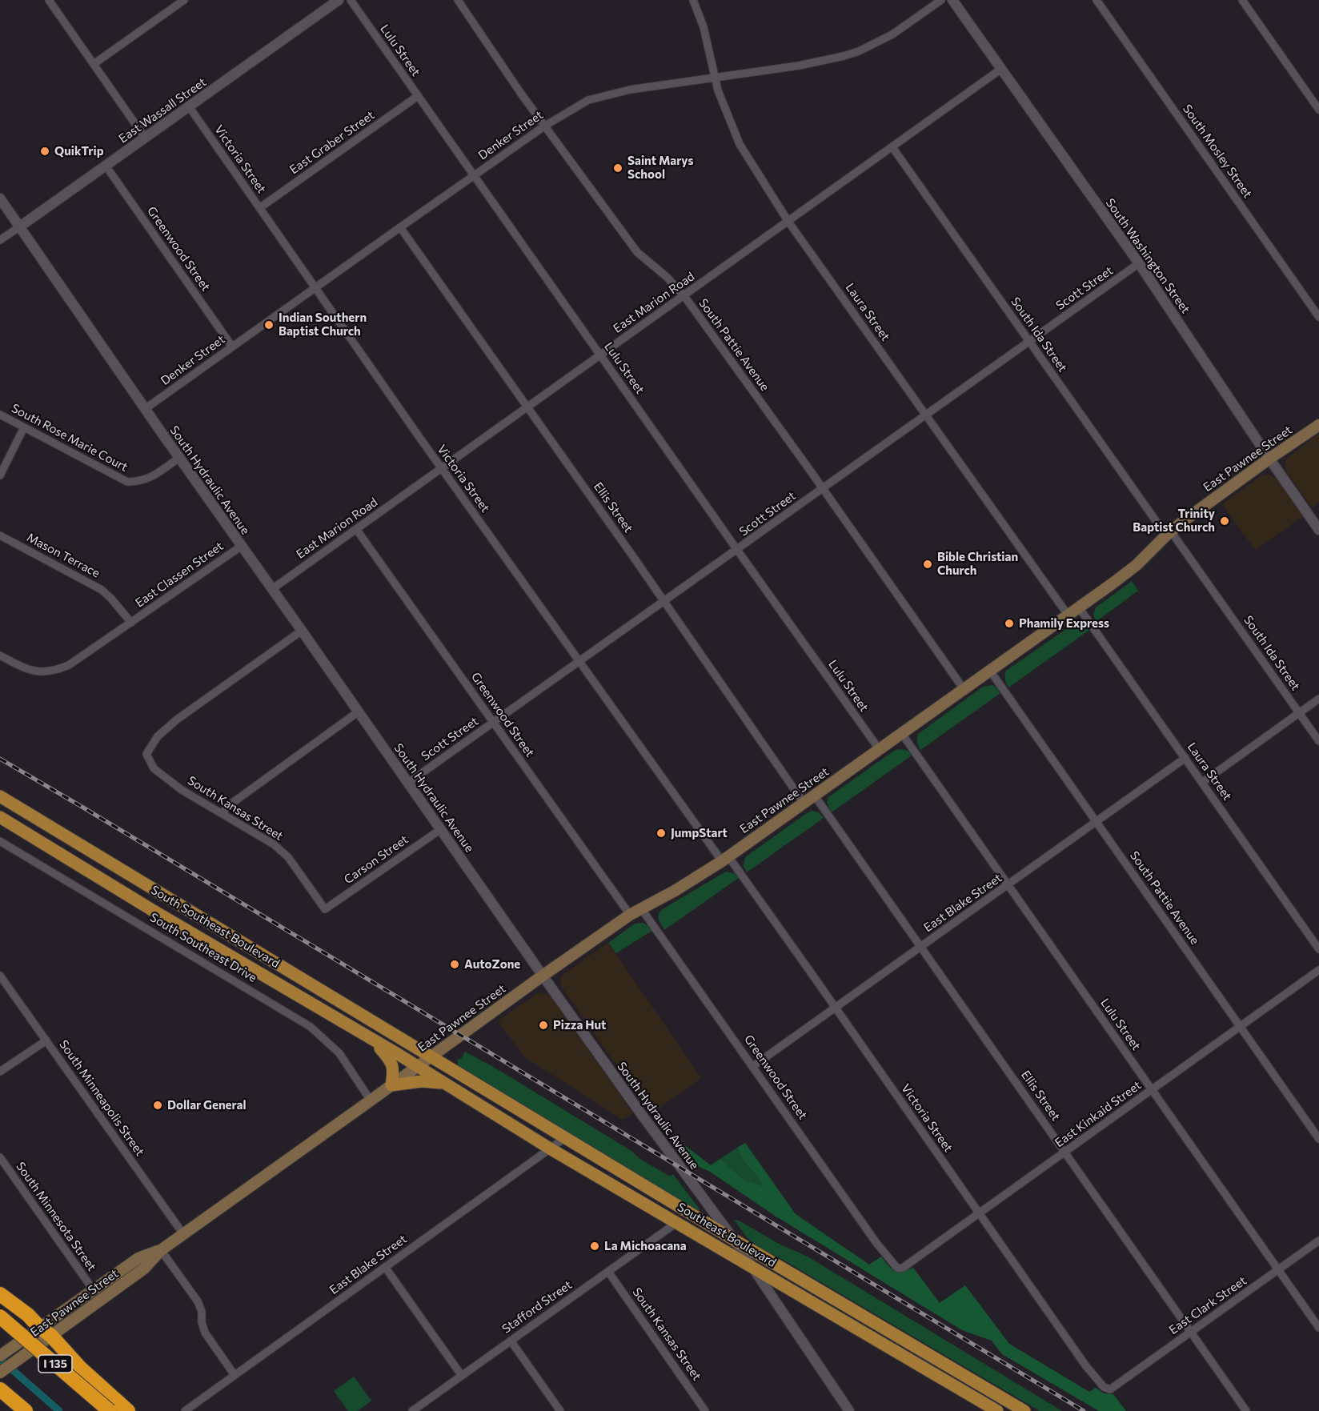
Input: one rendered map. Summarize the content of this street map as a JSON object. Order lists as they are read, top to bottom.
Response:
{
  "streets": {
    "highway": ["I 135"],
    "main road": ["East Pawnee Street", "South Southeast Boulevard", "Southeast Boulevard"],
    "street": [
      "Lulu Street",
      "East Wassall Street",
      "Denker Street",
      "East Graber Street",
      "South Mosley Street",
      "Victoria Street",
      "Greenwood Street",
      "South Washington Street",
      "Scott Street",
      "East Marion Road",
      "Laura Street",
      "South Ida Street",
      "South Pattie Avenue",
      "South Rose Marie Court",
      "South Hydraulic Avenue",
      "Ellis Street",
      "Mason Terrace",
      "East Classen Street",
      "South Kansas Street",
      "Carson Street",
      "East Blake Street",
      "South Southeast Drive",
      "South Minneapolis Street",
      "East Kinkaid Street",
      "South Minnesota Street",
      "East Clark Street",
      "Stafford Street"
    ]
  },
  "crossings": [
    ["Lulu Street", "Denker Street"],
    ["Lulu Street", "East Graber Street"],
    ["Lulu Street", "Scott Street"],
    ["Lulu Street", "East Marion Road"],
    ["Lulu Street", "East Pawnee Street"],
    ["Lulu Street", "East Blake Street"],
    ["Lulu Street", "East Kinkaid Street"],
    ["Lulu Street", "East Clark Street"],
    ["East Wassall Street", "Victoria Street"],
    ["East Wassall Street", "Greenwood Street"],
    ["East Wassall Street", "South Hydraulic Avenue"],
    ["Denker Street", "Victoria Street"],
    ["Denker Street", "Greenwood Street"],
    ["Denker Street", "Laura Street"],
    ["Denker Street", "South Pattie Avenue"],
    ["Denker Street", "South Hydraulic Avenue"],
    ["Denker Street", "Ellis Street"],
    ["East Graber Street", "Victoria Street"],
    ["Victoria Street", "Scott Street"],
    ["Victoria Street", "East Marion Road"],
    ["Victoria Street", "East Pawnee Street"],
    ["Victoria Street", "East Blake Street"],
    ["Victoria Street", "East Kinkaid Street"],
    ["Victoria Street", "East Clark Street"],
    ["Greenwood Street", "Scott Street"],
    ["Greenwood Street", "East Marion Road"],
    ["Greenwood Street", "East Pawnee Street"],
    ["Greenwood Street", "East Blake Street"],
    ["Greenwood Street", "East Kinkaid Street"],
    ["South Washington Street", "Scott Street"],
    ["South Washington Street", "East Marion Road"],
    ["South Washington Street", "East Pawnee Street"],
    ["Scott Street", "Laura Street"],
    ["Scott Street", "South Ida Street"],
    ["Scott Street", "South Pattie Avenue"],
    ["Scott Street", "South Hydraulic Avenue"],
    ["Scott Street", "Ellis Street"],
    ["East Marion Road", "Laura Street"],
    ["East Marion Road", "South Ida Street"],
    ["East Marion Road", "South Pattie Avenue"],
    ["East Marion Road", "South Hydraulic Avenue"],
    ["East Marion Road", "Ellis Street"],
    ["Laura Street", "East Pawnee Street"],
    ["Laura Street", "East Blake Street"],
    ["South Ida Street", "East Pawnee Street"],
    ["South Pattie Avenue", "East Pawnee Street"],
    ["South Pattie Avenue", "East Blake Street"],
    ["South Pattie Avenue", "East Kinkaid Street"],
    ["South Rose Marie Court", "South Hydraulic Avenue"],
    ["East Pawnee Street", "South Hydraulic Avenue"],
    ["East Pawnee Street", "Ellis Street"],
    ["East Pawnee Street", "South Southeast Boulevard"],
    ["East Pawnee Street", "South Southeast Drive"],
    ["East Pawnee Street", "South Minneapolis Street"],
    ["East Pawnee Street", "South Minnesota Street"],
    ["East Pawnee Street", "Southeast Boulevard"],
    ["South Hydraulic Avenue", "East Classen Street"],
    ["South Hydraulic Avenue", "South Kansas Street"],
    ["South Hydraulic Avenue", "Carson Street"],
    ["South Hydraulic Avenue", "Southeast Boulevard"],
    ["Ellis Street", "East Blake Street"],
    ["Ellis Street", "East Kinkaid Street"],
    ["Ellis Street", "East Clark Street"],
    ["Mason Terrace", "East Classen Street"],
    ["South Kansas Street", "Carson Street"],
    ["South Kansas Street", "Stafford Street"],
    ["East Blake Street", "Southeast Boulevard"],
    ["South Southeast Boulevard", "Southeast Boulevard"],
    ["Southeast Boulevard", "Stafford Street"]
  ],
  "places": [
    "QuikTrip",
    "Saint Marys School",
    "Indian Southern Baptist Church",
    "Trinity Baptist Church",
    "Bible Christian Church",
    "Phamily Express",
    "JumpStart",
    "AutoZone",
    "Pizza Hut",
    "Dollar General",
    "La Michoacana"
  ]
}
